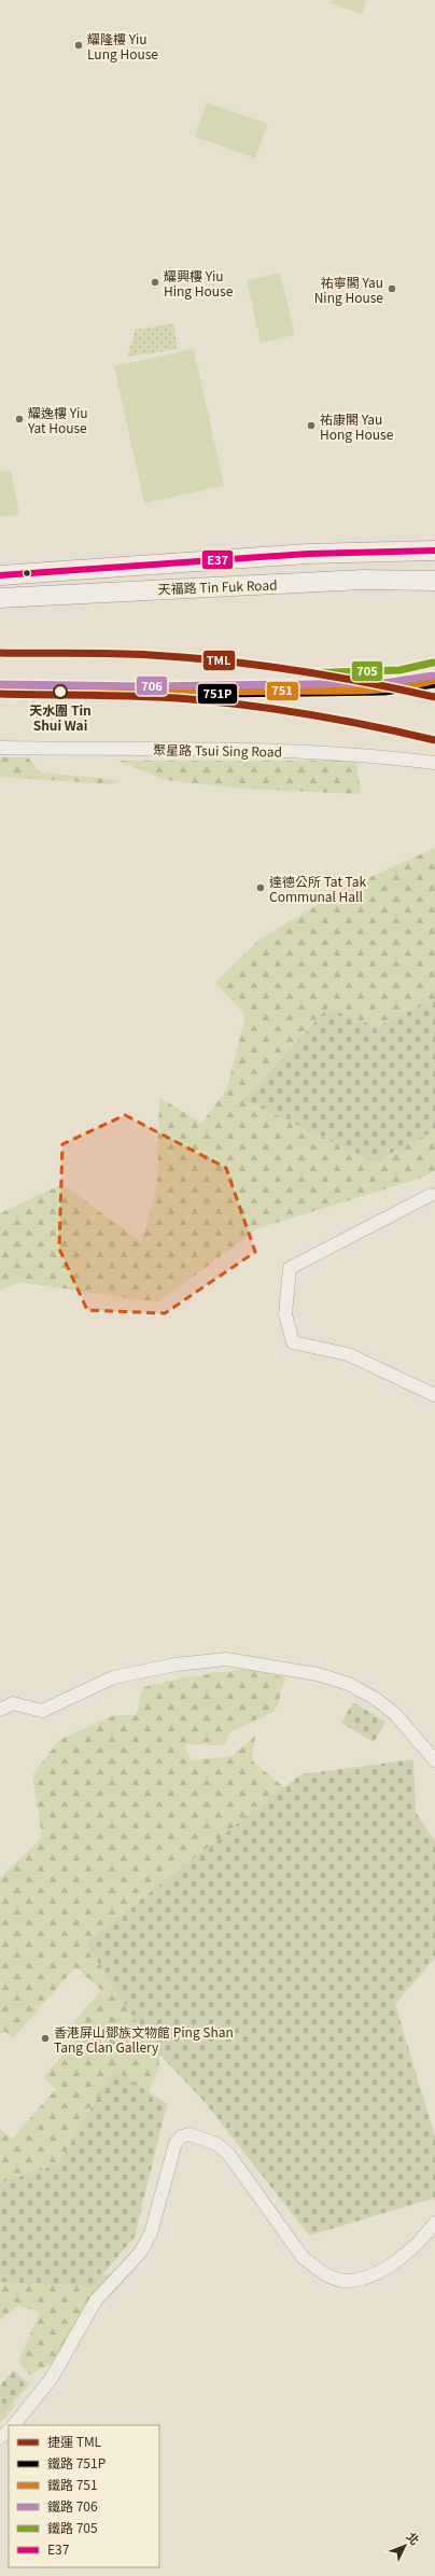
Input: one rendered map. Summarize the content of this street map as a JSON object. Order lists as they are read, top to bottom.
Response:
{
  "streets": {
    "main road": ["天福路 Tin Fuk Road"],
    "street": ["聚星路 Tsui Sing Road"]
  },
  "places": [
    "耀隆樓 Yiu Lung House",
    "耀興樓 Yiu Hing House",
    "祐寧閣 Yau Ning House",
    "耀逸樓 Yiu Yat House",
    "祐康閣 Yau Hong House",
    "天水圍 Tin Shui Wai",
    "達德公所 Tat Tak Communal Hall",
    "香港屏山鄧族文物館 Ping Shan Tang Clan Gallery"
  ],
  "lines": [
    "transit line E37",
    "metro line TML",
    "rail line 705",
    "rail line 706",
    "rail line 751",
    "rail line 751P"
  ],
  "legend": [
    "捷運 TML",
    "鐵路 751P",
    "鐵路 751",
    "鐵路 706",
    "鐵路 705",
    "E37"
  ],
  "north": "top right"
}
